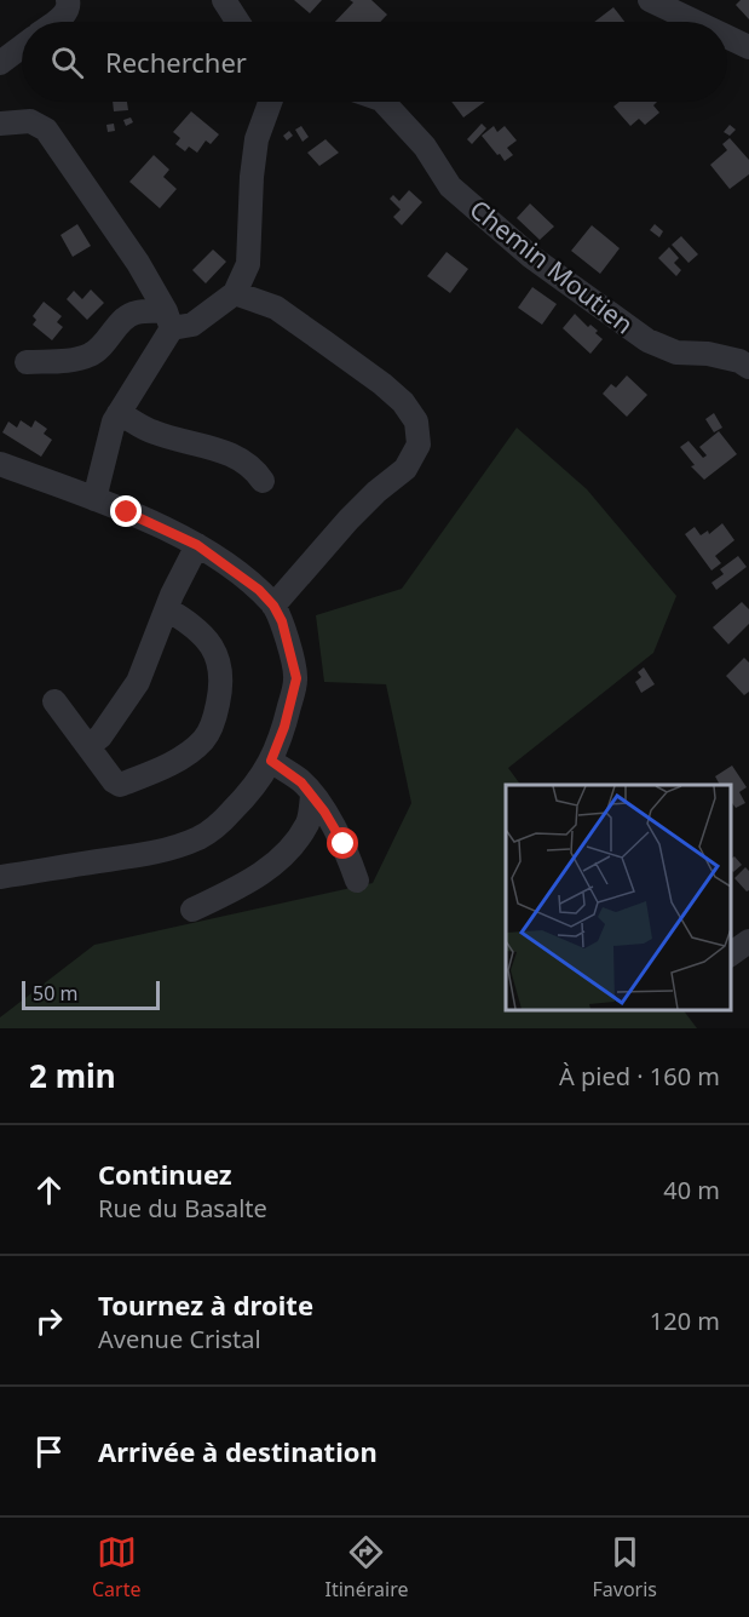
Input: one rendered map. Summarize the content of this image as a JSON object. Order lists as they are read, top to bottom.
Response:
{
  "streets": {
    "street": ["Chemin Moutien"]
  },
  "scale_bar": "50 m",
  "page": {
    "search": "Rechercher",
    "scale": "50 m",
    "heading": ["2 min", "À pied · 160 m"],
    "list": [
      ["Continuez", "Rue du Basalte", "40 m"],
      ["Tournez à droite", "Avenue Cristal", "120 m"],
      "Arrivée à destination"
    ],
    "nav": ["Carte", "Itinéraire", "Favoris"]
  }
}
